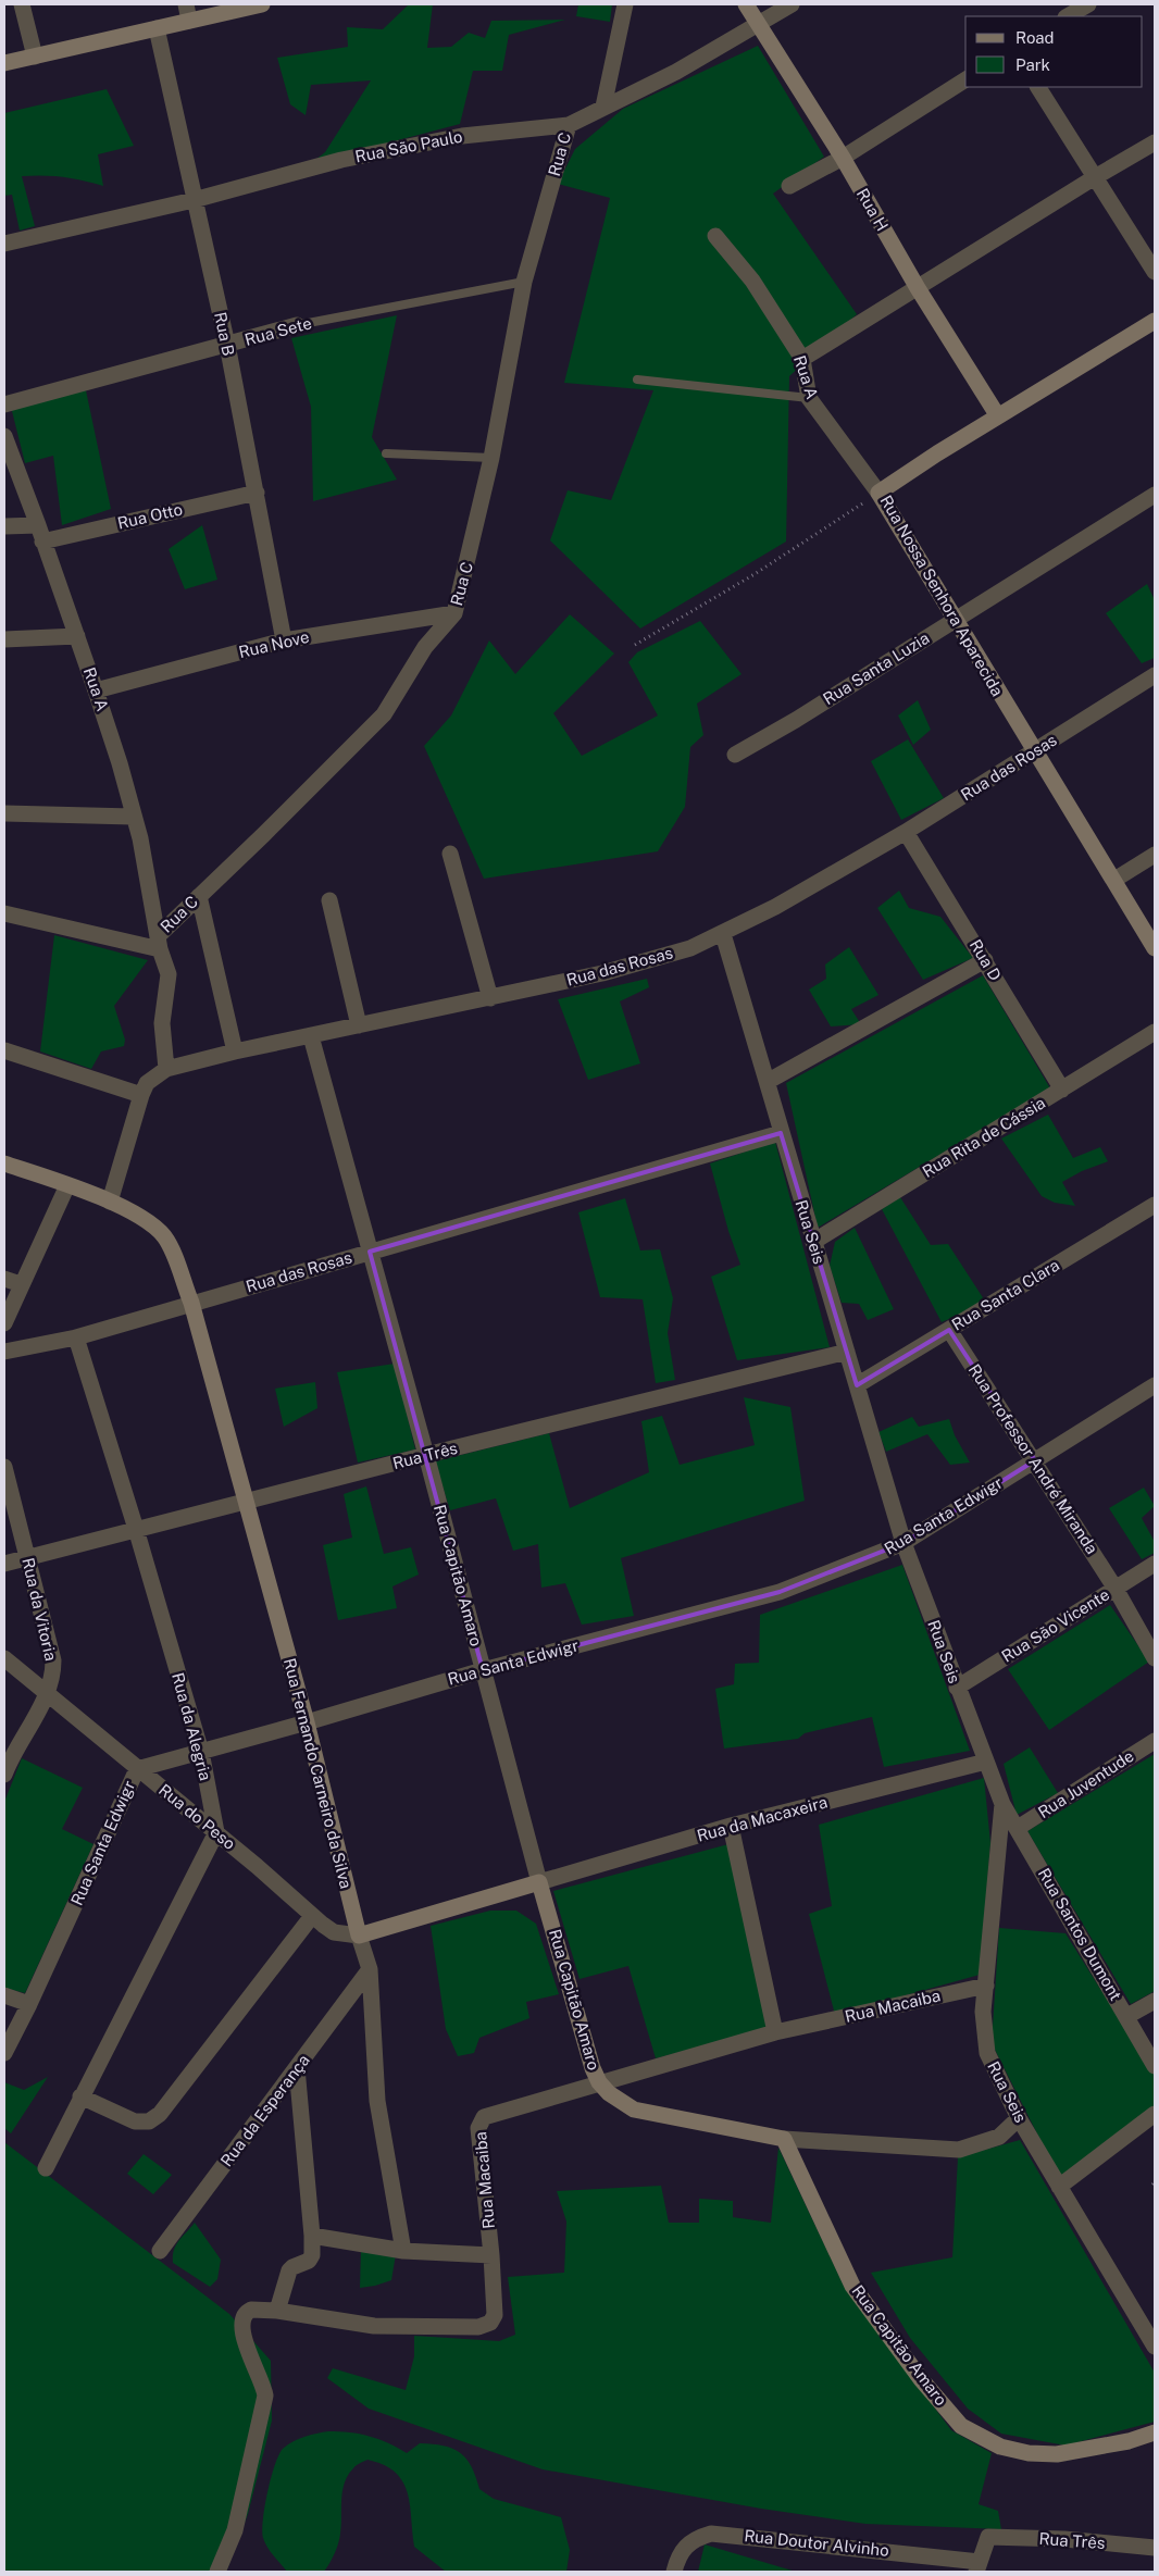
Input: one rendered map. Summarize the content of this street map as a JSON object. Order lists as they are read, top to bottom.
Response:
{
  "streets": {
    "street": [
      "Rua São Paulo",
      "Rua C",
      "Rua H",
      "Rua Sete",
      "Rua B",
      "Rua A",
      "Rua Otto",
      "Rua Nossa Senhora Aparecida",
      "Rua Nove",
      "Rua Santa Luzia",
      "Rua das Rosas",
      "Rua D",
      "Rua Rita de Cássia",
      "Rua Seis",
      "Rua Santa Clara",
      "Rua Três",
      "Rua Professor André Miranda",
      "Rua Santa Edwigr",
      "Rua Capitão Amaro",
      "Rua da Vitoria",
      "Rua São Vicente",
      "Rua da Alegria",
      "Rua Fernando Carneiro da Silva",
      "Rua Juventude",
      "Rua do Peso",
      "Rua da Macaxeira",
      "Rua Santos Dumont",
      "Rua Macaiba",
      "Rua da Esperança",
      "Rua Doutor Alvinho"
    ]
  },
  "crossings": [
    ["Rua São Paulo", "Rua C"],
    ["Rua São Paulo", "Rua H"],
    ["Rua São Paulo", "Rua B"],
    ["Rua C", "Rua Sete"],
    ["Rua C", "Rua A"],
    ["Rua C", "Rua Nove"],
    ["Rua H", "Rua Nossa Senhora Aparecida"],
    ["Rua Sete", "Rua B"],
    ["Rua B", "Rua Otto"],
    ["Rua B", "Rua Nove"],
    ["Rua A", "Rua Otto"],
    ["Rua A", "Rua Nossa Senhora Aparecida"],
    ["Rua A", "Rua Nove"],
    ["Rua A", "Rua das Rosas"],
    ["Rua Nossa Senhora Aparecida", "Rua Santa Luzia"],
    ["Rua Nossa Senhora Aparecida", "Rua das Rosas"],
    ["Rua das Rosas", "Rua D"],
    ["Rua das Rosas", "Rua Seis"],
    ["Rua das Rosas", "Rua Capitão Amaro"],
    ["Rua das Rosas", "Rua da Alegria"],
    ["Rua das Rosas", "Rua Fernando Carneiro da Silva"],
    ["Rua D", "Rua Rita de Cássia"],
    ["Rua Rita de Cássia", "Rua Seis"],
    ["Rua Seis", "Rua Santa Clara"],
    ["Rua Seis", "Rua Três"],
    ["Rua Seis", "Rua Santa Edwigr"],
    ["Rua Seis", "Rua São Vicente"],
    ["Rua Seis", "Rua da Macaxeira"],
    ["Rua Seis", "Rua Santos Dumont"],
    ["Rua Seis", "Rua Macaiba"],
    ["Rua Santa Clara", "Rua Professor André Miranda"],
    ["Rua Três", "Rua Capitão Amaro"],
    ["Rua Três", "Rua da Vitoria"],
    ["Rua Três", "Rua da Alegria"],
    ["Rua Três", "Rua Fernando Carneiro da Silva"],
    ["Rua Três", "Rua Doutor Alvinho"],
    ["Rua Professor André Miranda", "Rua Santa Edwigr"],
    ["Rua Professor André Miranda", "Rua São Vicente"],
    ["Rua Santa Edwigr", "Rua Capitão Amaro"],
    ["Rua Santa Edwigr", "Rua da Alegria"],
    ["Rua Santa Edwigr", "Rua Fernando Carneiro da Silva"],
    ["Rua Santa Edwigr", "Rua do Peso"],
    ["Rua Capitão Amaro", "Rua da Macaxeira"],
    ["Rua Capitão Amaro", "Rua Macaiba"],
    ["Rua da Vitoria", "Rua do Peso"],
    ["Rua da Alegria", "Rua do Peso"],
    ["Rua Fernando Carneiro da Silva", "Rua do Peso"],
    ["Rua Fernando Carneiro da Silva", "Rua da Esperança"],
    ["Rua Juventude", "Rua Santos Dumont"]
  ],
  "legend": ["Road", "Park"]
}
